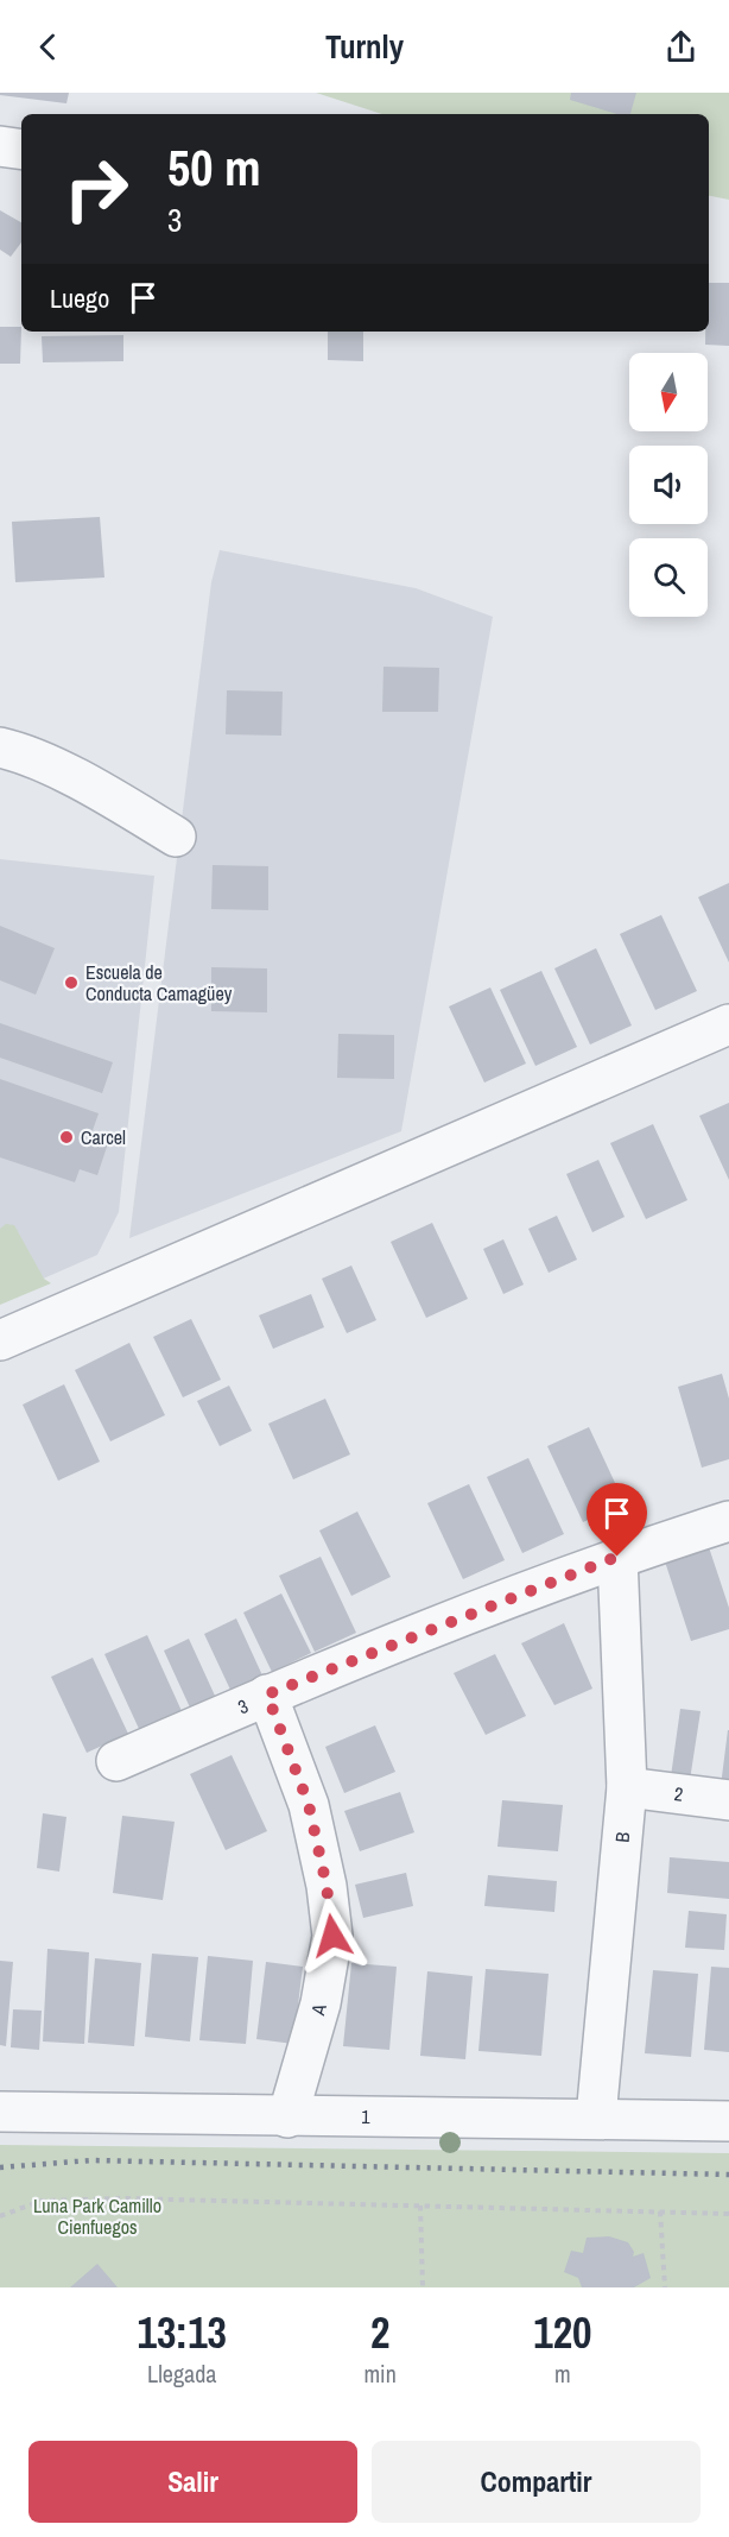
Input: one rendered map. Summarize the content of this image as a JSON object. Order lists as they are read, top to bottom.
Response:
{
  "streets": {
    "street": [
      "3",
      "2",
      "B",
      "A",
      "1"
    ]
  },
  "crossings": [
    ["3", "B"],
    ["3", "A"],
    ["2", "B"],
    ["B", "1"],
    ["A", "1"]
  ],
  "parks": ["Luna Park Camillo Cienfuegos"],
  "places": ["Escuela de Conducta Camagüey", "Carcel"],
  "north": "bottom",
  "page": {
    "header": "Turnly",
    "turn": ["50 m", "3"],
    "then": "Luego",
    "eta": [
      "13:13",
      "Llegada",
      "2",
      "min",
      "120",
      "m"
    ],
    "buttons": ["Salir", "Compartir"]
  }
}
